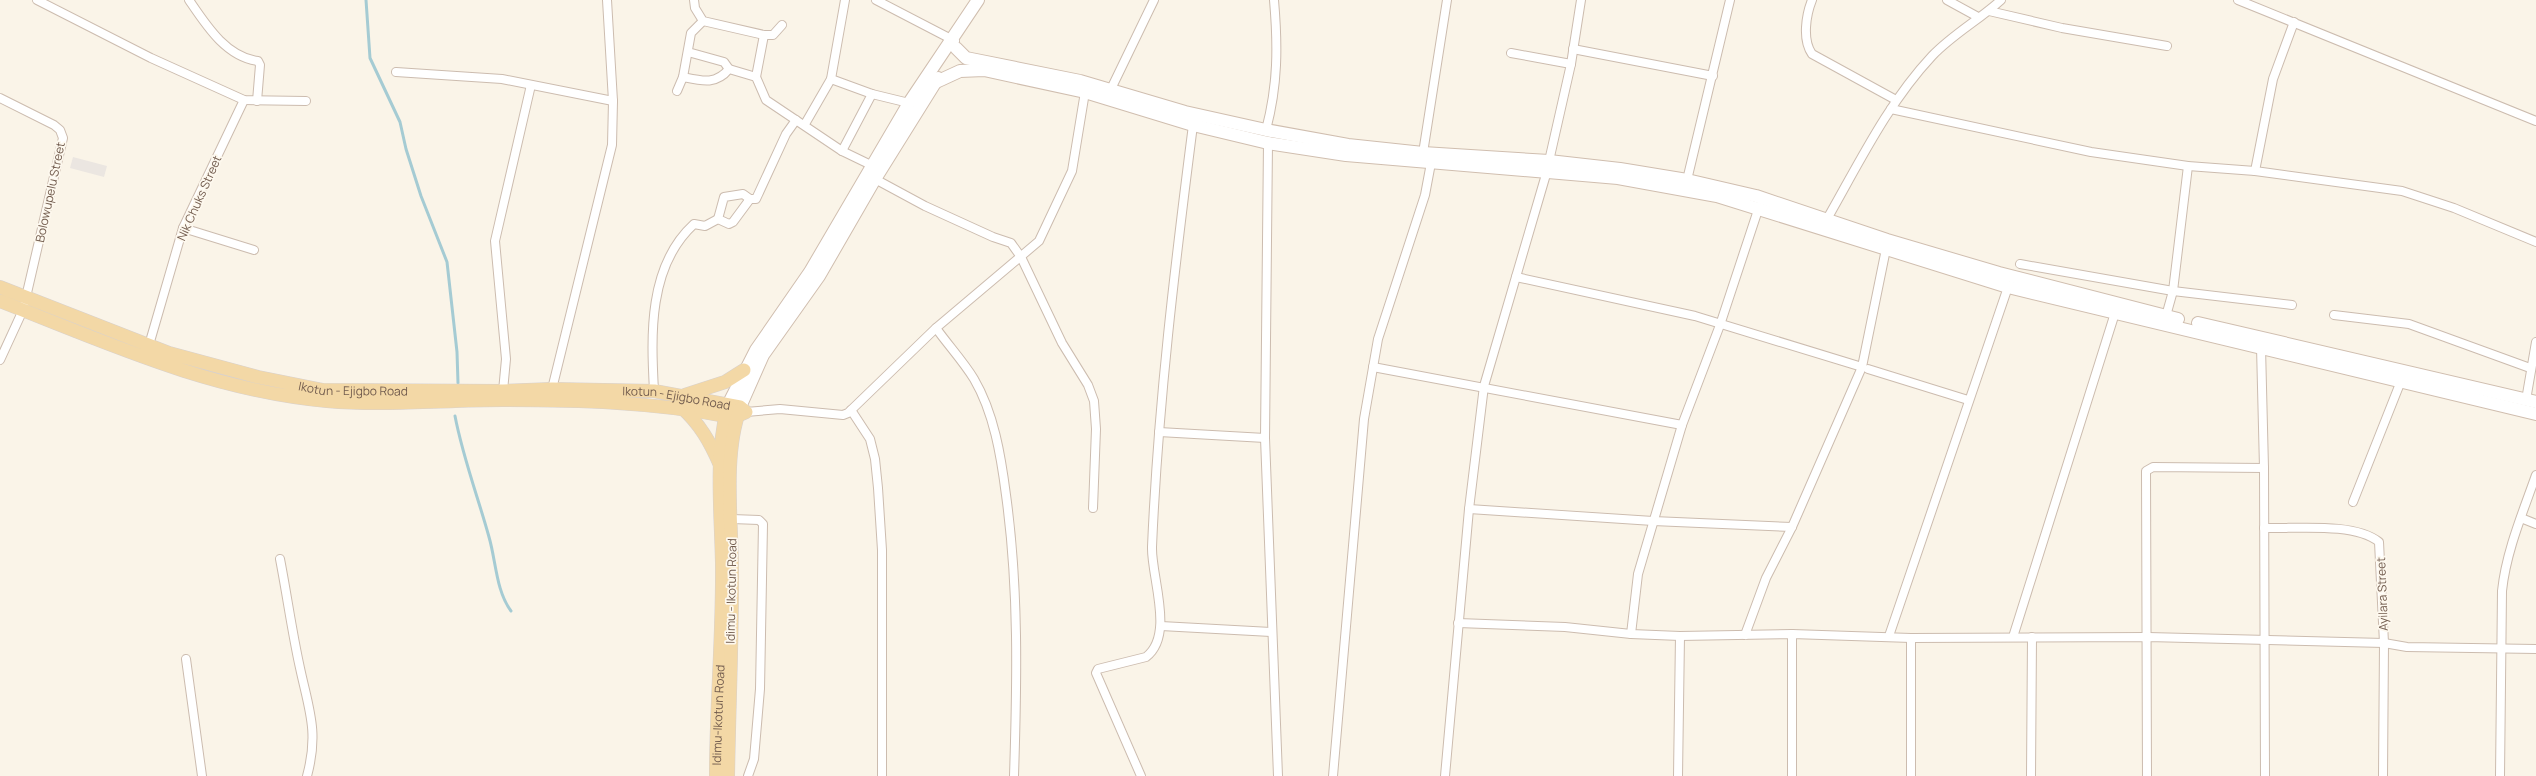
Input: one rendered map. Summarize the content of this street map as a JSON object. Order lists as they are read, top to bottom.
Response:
{
  "streets": {
    "main road": ["Ikotun - Ejigbo Road", "Idimu - Ikotun Road", "Idimu-Ikotun Road"],
    "street": ["Bolowupelu Street", "Nik Chuks Street", "Ayilara Street"]
  },
  "crossings": [
    ["Bolowupelu Street", "Ikotun - Ejigbo Road"],
    ["Nik Chuks Street", "Ikotun - Ejigbo Road"],
    ["Ikotun - Ejigbo Road", "Idimu - Ikotun Road"],
    ["Ikotun - Ejigbo Road", "Idimu-Ikotun Road"],
    ["Idimu - Ikotun Road", "Idimu-Ikotun Road"]
  ]
}
